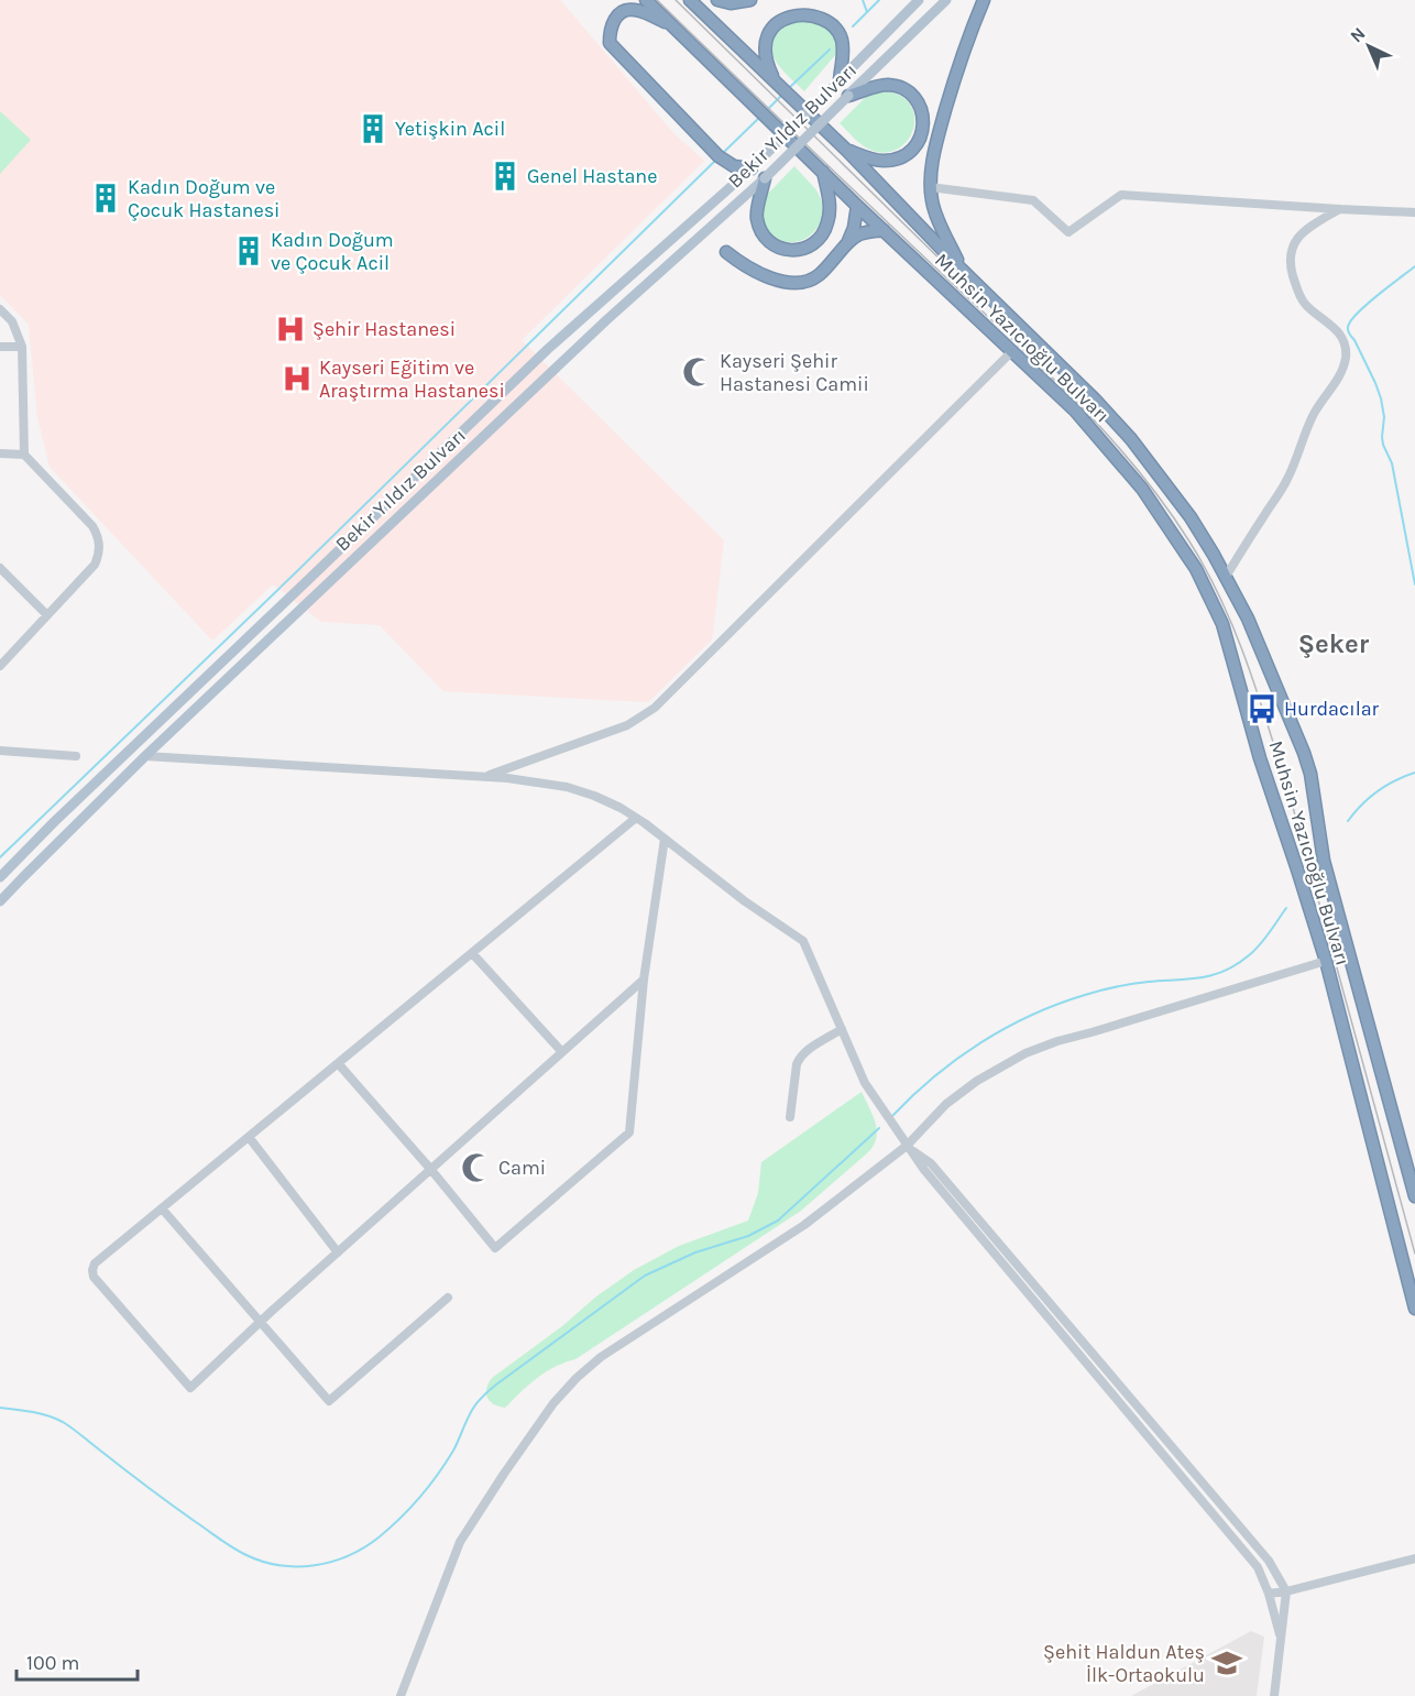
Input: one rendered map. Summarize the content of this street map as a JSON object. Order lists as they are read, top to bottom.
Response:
{
  "streets": {
    "highway": ["Muhsin Yazıcıoğlu Bulvarı"],
    "main road": ["Bekir Yıldız Bulvarı"]
  },
  "districts": ["Şeker"],
  "places": {
    "building": [
      "Yetişkin Acil",
      "Genel Hastane",
      "Kadın Doğum ve Çocuk Hastanesi",
      "Kadın Doğum ve Çocuk Acil"
    ],
    "hospital": ["Şehir Hastanesi", "Kayseri Eğitim ve Araştırma Hastanesi"],
    "mosque": ["Kayseri Şehir Hastanesi Camii", "Cami"],
    "bus stop": ["Hurdacılar"],
    "school or university": ["Şehit Haldun Ateş İlk-Ortaokulu"]
  },
  "scale_bar": "100 m",
  "north": "top left"
}
